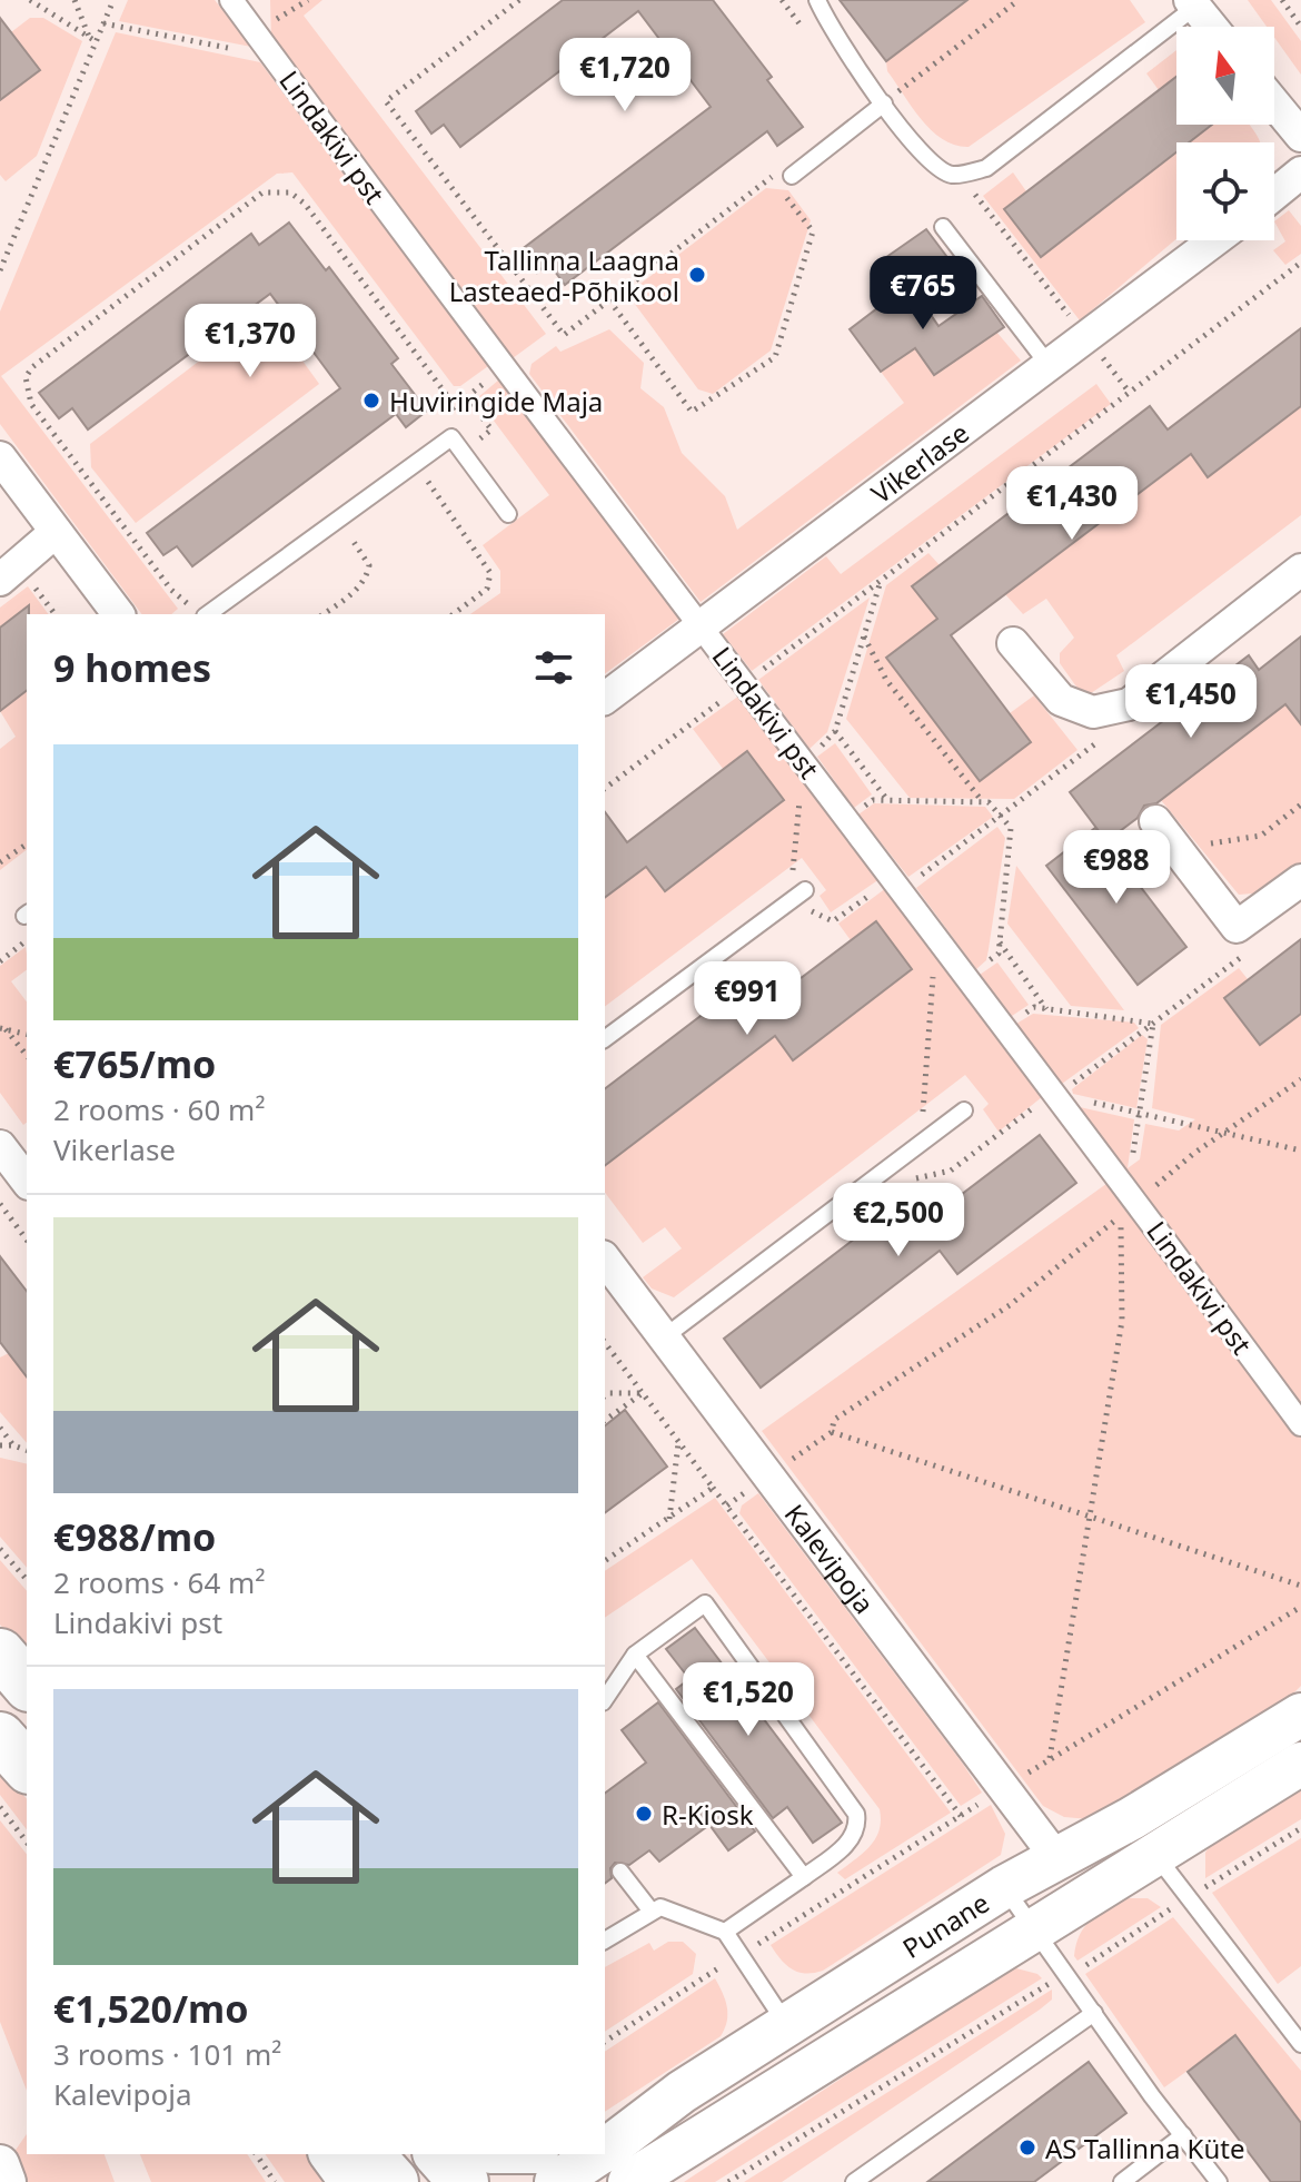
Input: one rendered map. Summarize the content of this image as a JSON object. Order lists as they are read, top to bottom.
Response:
{
  "streets": {
    "main road": ["Punane"],
    "street": ["Lindakivi pst", "Vikerlase", "Kalevipoja"]
  },
  "crossings": [
    ["Lindakivi pst", "Vikerlase"],
    ["Kalevipoja", "Punane"]
  ],
  "places": [
    "Tallinna Laagna Lasteaed-Põhikool",
    "Huviringide Maja",
    "R-Kiosk",
    "AS Tallinna Küte"
  ],
  "north": "top",
  "page": {
    "price": [
      "€1,720",
      "€765",
      "€1,370",
      "€1,430",
      "€1,450",
      "€988",
      "€991",
      "€2,500",
      "€1,520"
    ],
    "heading": "9 homes",
    "list": [
      {
        "name": "€765/mo",
        "note": "2 rooms · 60 m² · Vikerlase"
      },
      {
        "name": "€988/mo",
        "note": "2 rooms · 64 m² · Lindakivi pst"
      },
      {
        "name": "€1,520/mo",
        "note": "3 rooms · 101 m² · Kalevipoja"
      }
    ]
  }
}
